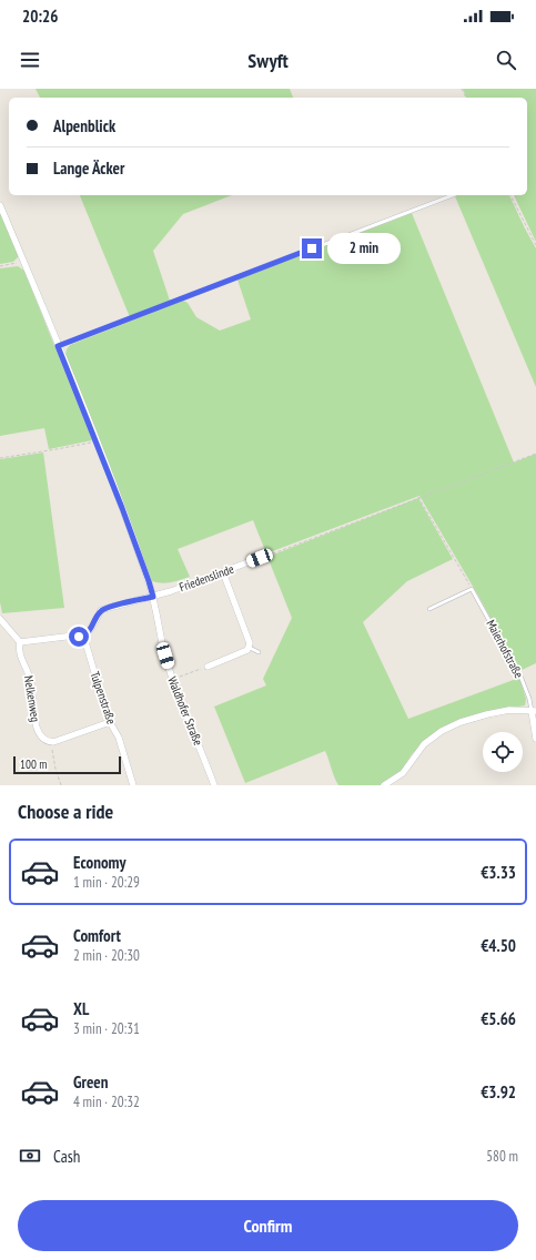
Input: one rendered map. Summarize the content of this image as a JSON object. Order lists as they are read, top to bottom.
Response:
{
  "streets": {
    "street": [
      "Friedenslinde",
      "Maierhofstraße",
      "Tulpenstraße",
      "Nelkenweg",
      "Waldhofer Straße"
    ]
  },
  "crossings": [
    ["Friedenslinde", "Tulpenstraße"],
    ["Friedenslinde", "Waldhofer Straße"]
  ],
  "scale_bar": "100 m",
  "page": {
    "status": "20:26",
    "header": "Swyft",
    "banner": ["Alpenblick", "Lange Äcker"],
    "bubble": "2 min",
    "scale": "100 m",
    "heading": "Choose a ride",
    "list": [
      {
        "name": "Economy",
        "note": "1 min · 20:29",
        "value": "€3.33"
      },
      {
        "name": "Comfort",
        "note": "2 min · 20:30",
        "value": "€4.50"
      },
      {
        "name": "XL",
        "note": "3 min · 20:31",
        "value": "€5.66"
      },
      {
        "name": "Green",
        "note": "4 min · 20:32",
        "value": "€3.92"
      }
    ],
    "pay": ["Cash", "580 m"],
    "buttons": "Confirm"
  }
}
